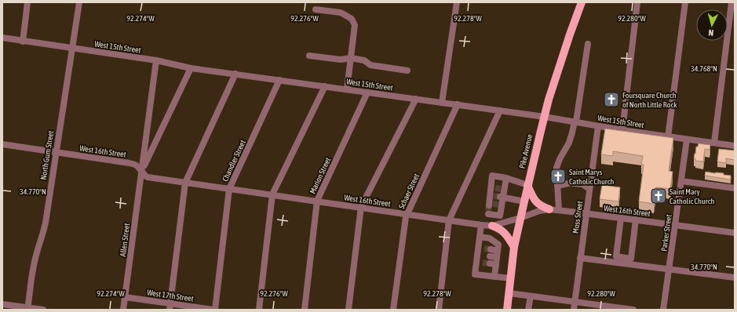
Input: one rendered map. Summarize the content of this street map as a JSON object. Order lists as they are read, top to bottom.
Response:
{
  "streets": {
    "main road": ["Pike Avenue"],
    "street": [
      "West 15th Street",
      "West 16th Street",
      "North Gum Street",
      "Chandler Street",
      "Marion Street",
      "Schaer Street",
      "Moss Street",
      "Parker Street",
      "Allen Street",
      "West 17th Street"
    ]
  },
  "crossings": [
    ["West 15th Street", "Pike Avenue"],
    ["West 15th Street", "North Gum Street"],
    ["West 15th Street", "Chandler Street"],
    ["West 15th Street", "Marion Street"],
    ["West 15th Street", "Schaer Street"],
    ["West 15th Street", "Moss Street"],
    ["West 15th Street", "Parker Street"],
    ["West 15th Street", "Allen Street"],
    ["West 16th Street", "Pike Avenue"],
    ["West 16th Street", "North Gum Street"],
    ["West 16th Street", "Chandler Street"],
    ["West 16th Street", "Marion Street"],
    ["West 16th Street", "Schaer Street"],
    ["West 16th Street", "Moss Street"],
    ["West 16th Street", "Parker Street"],
    ["West 16th Street", "Allen Street"],
    ["Chandler Street", "West 17th Street"],
    ["Allen Street", "West 17th Street"]
  ],
  "places": {
    "church": ["Foursquare Church of North Little Rock", "Saint Marys Catholic Church", "Saint Mary Catholic Church"]
  },
  "north": "bottom",
  "coordinates": [
    "92.274°W",
    "92.276°W",
    "92.278°W",
    "92.280°W",
    "34.768°N",
    "34.770°N"
  ]
}
